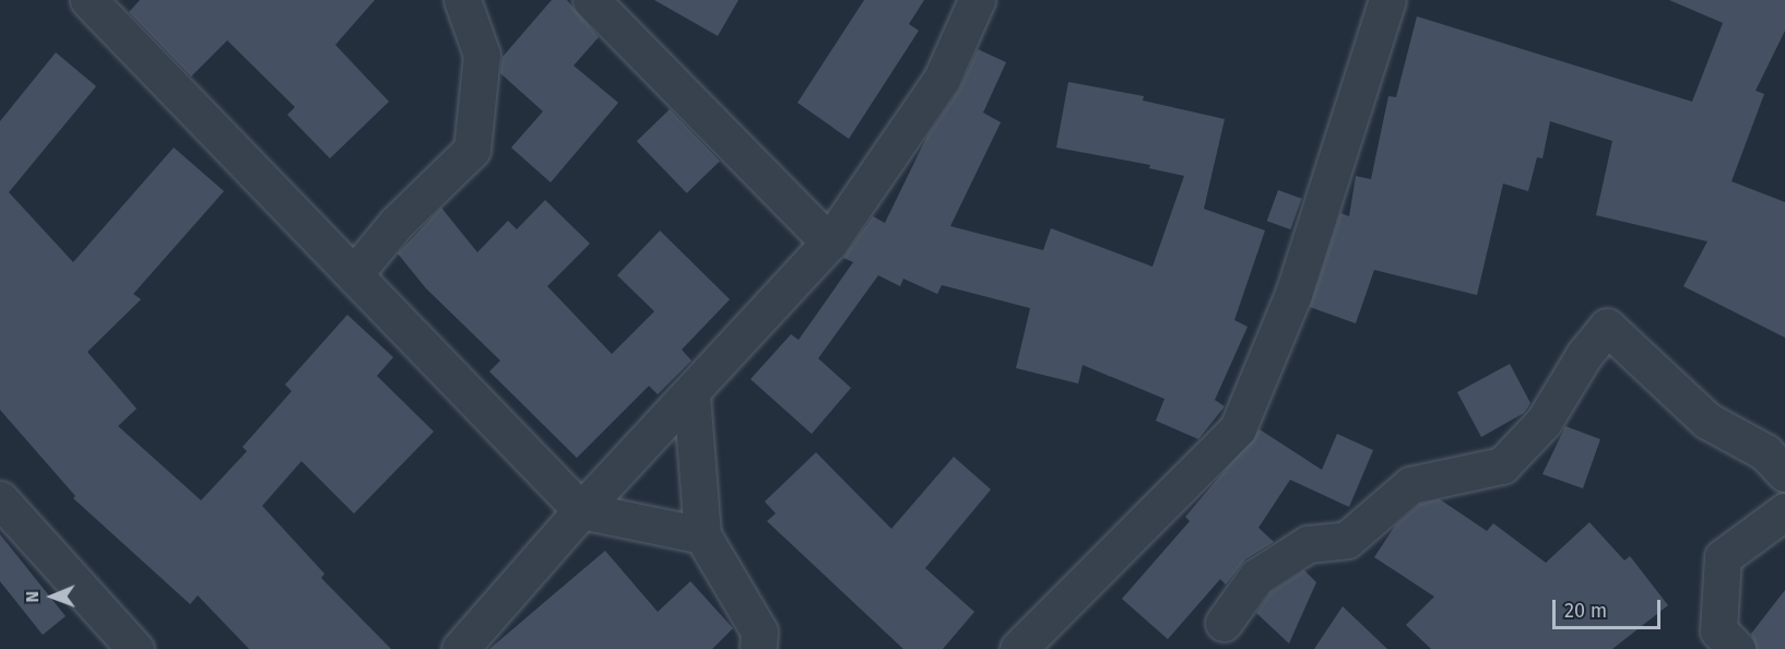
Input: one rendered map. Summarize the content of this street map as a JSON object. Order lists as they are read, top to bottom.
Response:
{
  "scale_bar": "20 m",
  "north": "left"
}
